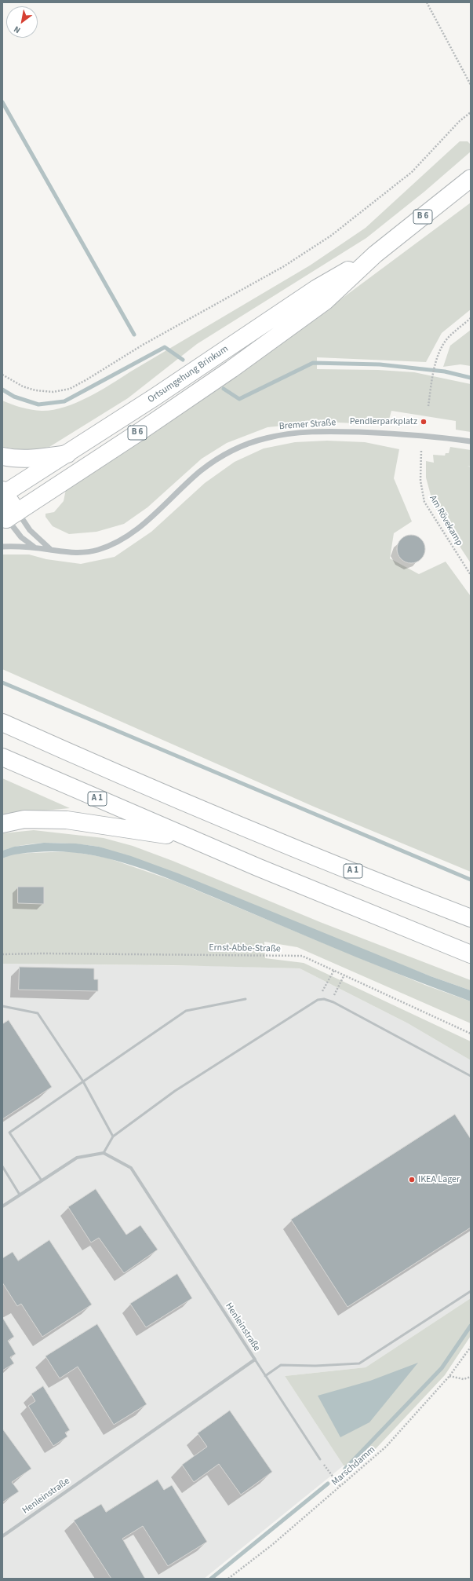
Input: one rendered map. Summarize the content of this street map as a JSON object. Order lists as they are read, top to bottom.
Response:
{
  "streets": {
    "highway": ["B 6", "Ortsumgehung Brinkum", "A 1"],
    "street": ["Bremer Straße", "Henleinstraße"],
    "path": ["Am Rövekamp", "Ernst-Abbe-Straße", "Marschdamm"]
  },
  "places": ["Pendlerparkplatz", "IKEA Lager"],
  "north": "bottom left"
}
